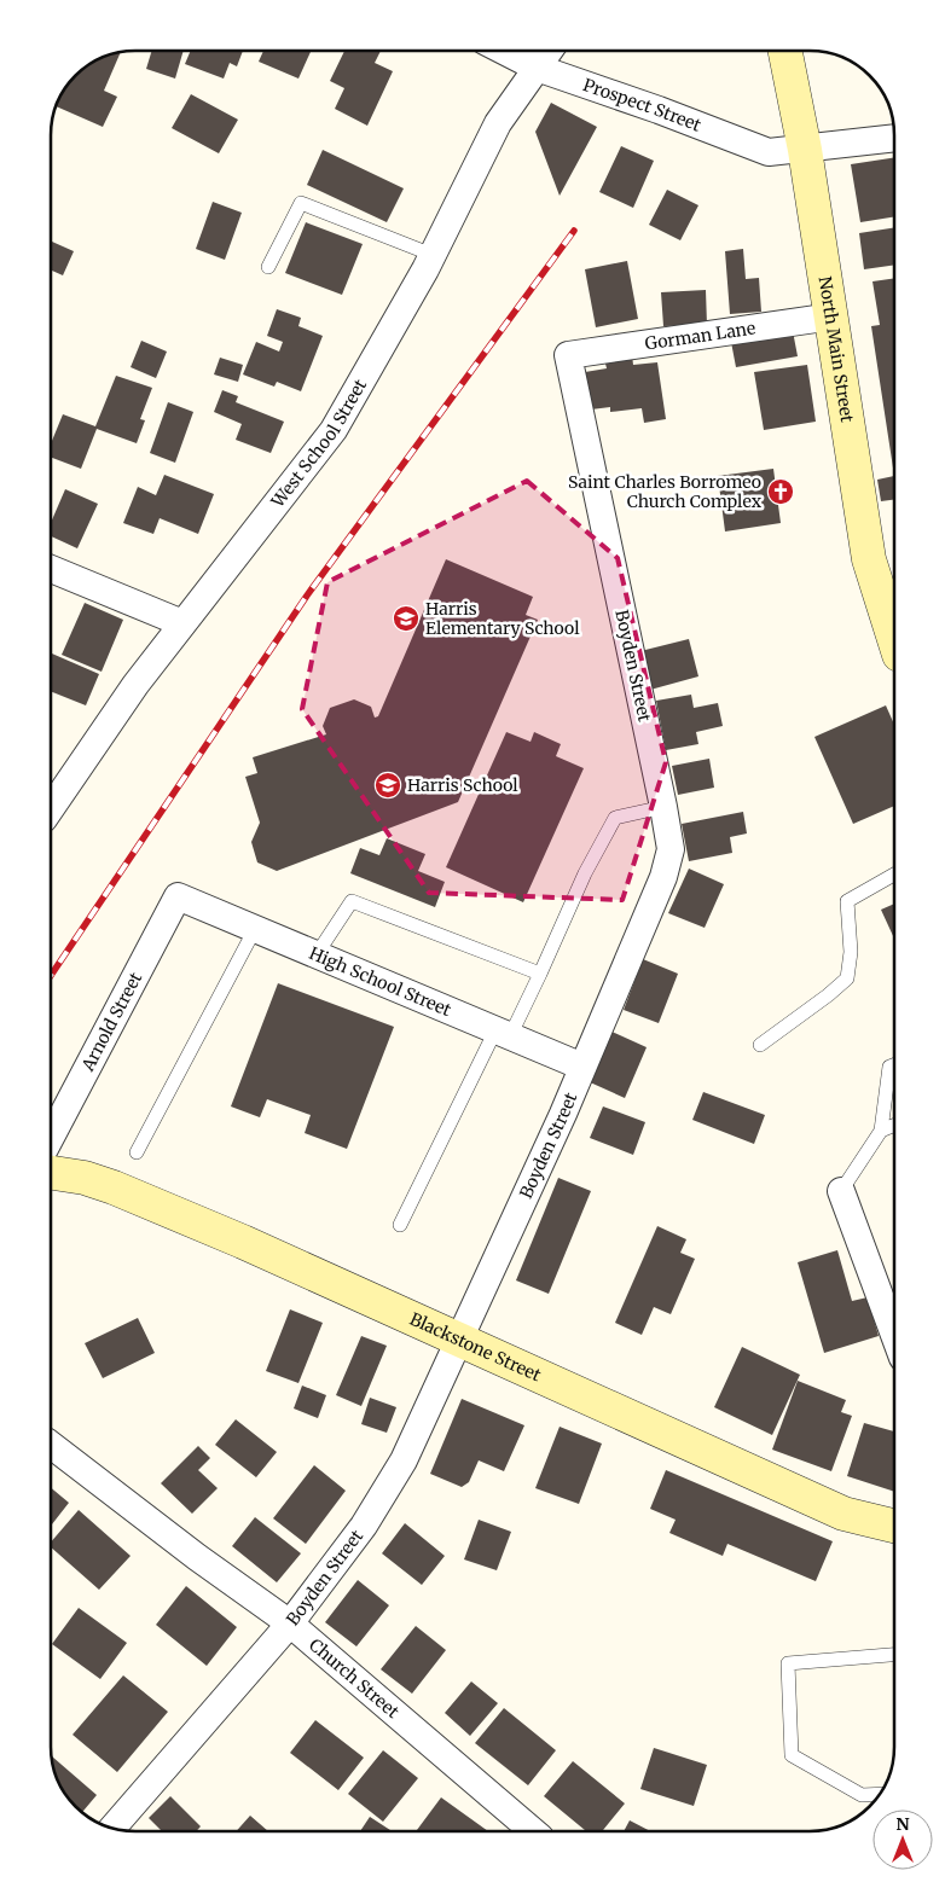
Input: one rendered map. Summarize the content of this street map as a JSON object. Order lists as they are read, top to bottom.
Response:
{
  "streets": {
    "street": [
      "Prospect Street",
      "Gorman Lane",
      "North Main Street",
      "West School Street",
      "Boyden Street",
      "High School Street",
      "Arnold Street",
      "Blackstone Street",
      "Church Street"
    ]
  },
  "crossings": [
    ["Prospect Street", "North Main Street"],
    ["Prospect Street", "West School Street"],
    ["Gorman Lane", "North Main Street"],
    ["Gorman Lane", "Boyden Street"],
    ["Boyden Street", "High School Street"],
    ["Boyden Street", "Blackstone Street"],
    ["Boyden Street", "Church Street"],
    ["High School Street", "Arnold Street"]
  ],
  "places": {
    "church": ["Saint Charles Borromeo Church Complex"],
    "school or university": ["Harris Elementary School", "Harris School"]
  },
  "north": "top"
}
